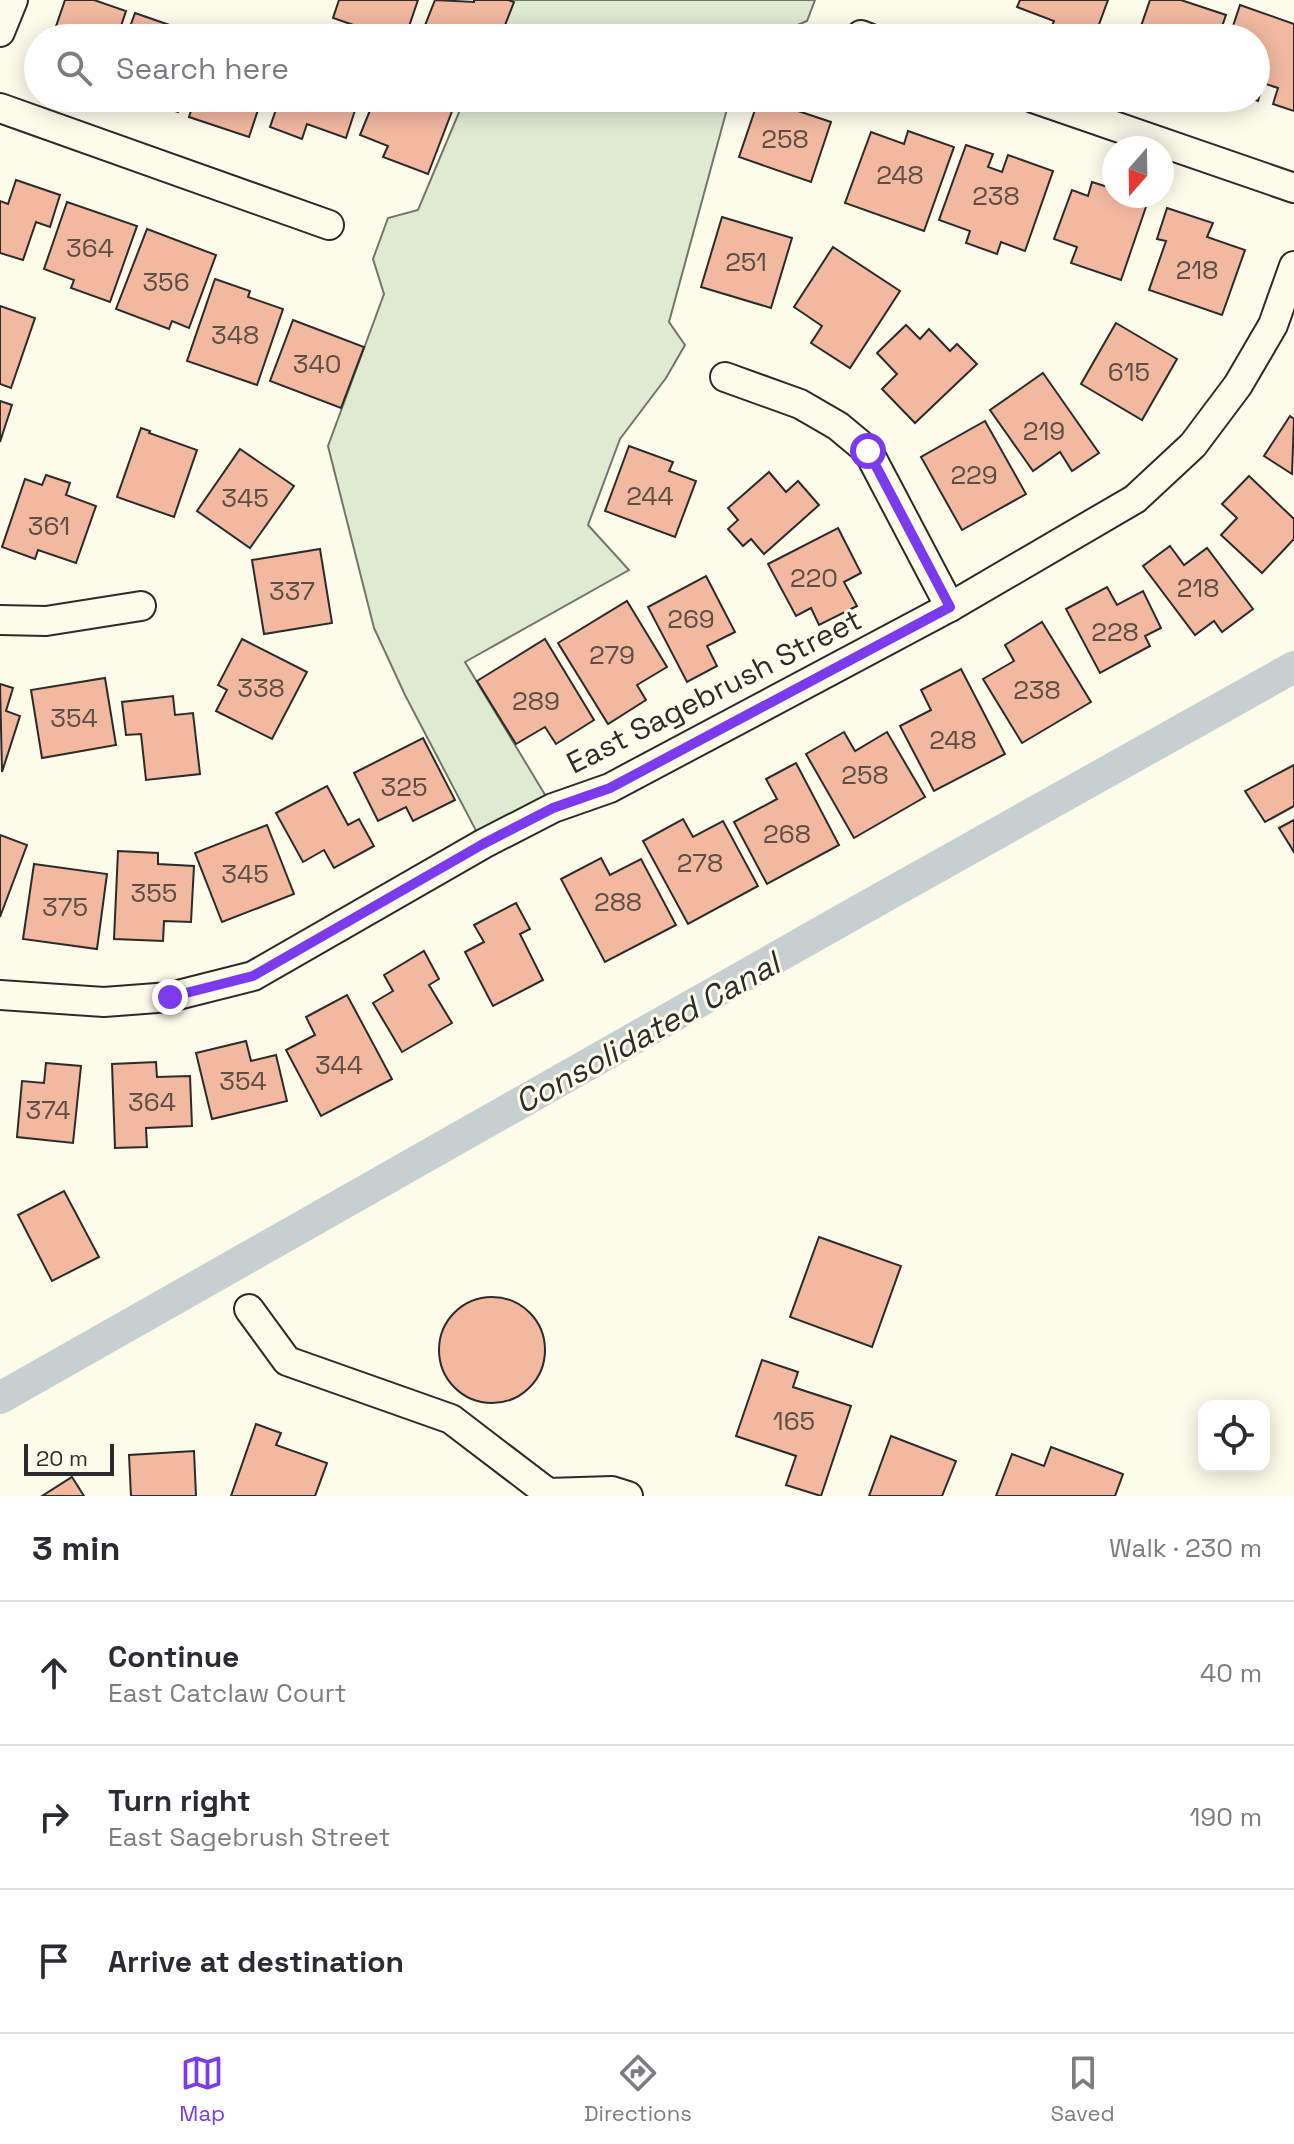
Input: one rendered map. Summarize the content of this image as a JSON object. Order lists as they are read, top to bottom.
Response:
{
  "streets": {
    "street": ["East Sagebrush Street"]
  },
  "water": ["Consolidated Canal"],
  "house_numbers": [
    "258",
    "248",
    "238",
    "364",
    "251",
    "218",
    "356",
    "348",
    "340",
    "615",
    "219",
    "229",
    "244",
    "345",
    "361",
    "220",
    "218",
    "337",
    "269",
    "228",
    "279",
    "338",
    "238",
    "289",
    "354",
    "248",
    "258",
    "325",
    "268",
    "278",
    "345",
    "355",
    "288",
    "375",
    "344",
    "354",
    "364",
    "374",
    "165"
  ],
  "scale_bar": "20 m",
  "north": "bottom",
  "page": {
    "search": "Search here",
    "scale": "20 m",
    "heading": ["3 min", "Walk · 230 m"],
    "list": [
      ["Continue", "East Catclaw Court", "40 m"],
      ["Turn right", "East Sagebrush Street", "190 m"],
      "Arrive at destination"
    ],
    "nav": ["Map", "Directions", "Saved"]
  }
}
